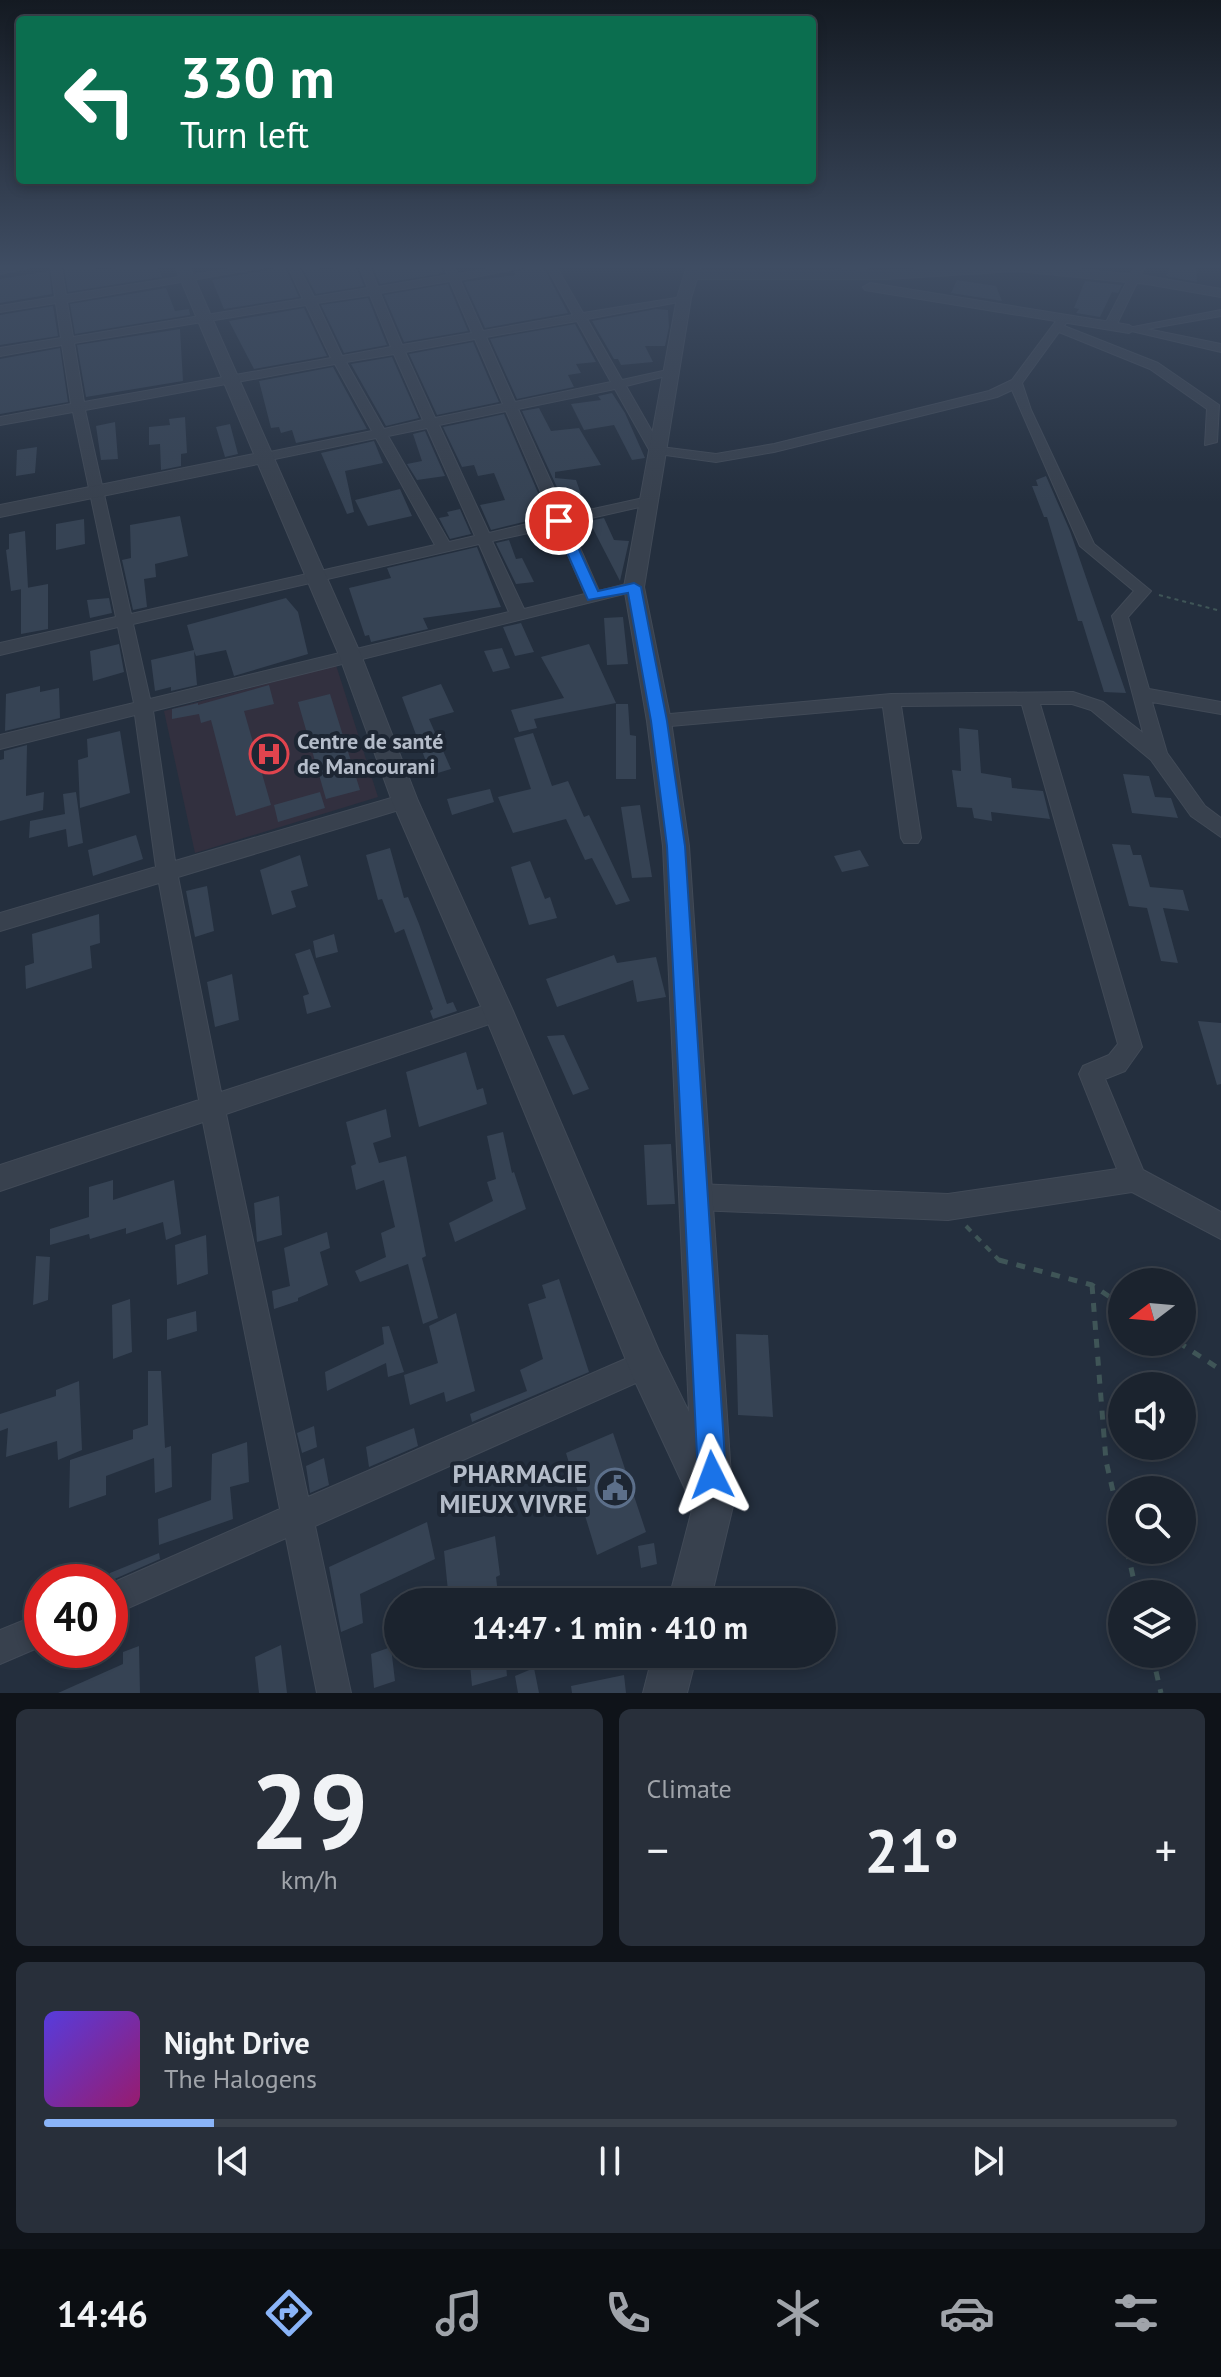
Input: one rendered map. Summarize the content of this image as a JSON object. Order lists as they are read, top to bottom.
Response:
{
  "places": {
    "hospital": ["Centre de santé de Mancourani"],
    "public building": ["PHARMACIE MIEUX VIVRE"]
  },
  "north": "left",
  "page": {
    "turn": ["330 m", "Turn left"],
    "limit": "40",
    "trip": "14:47 · 1 min · 410 m",
    "tile": [
      ["29", "km/h"],
      "Climate"
    ],
    "heat": ["−", "21°", "+"],
    "song": ["Night Drive", "The Halogens"],
    "tabs": "14:46"
  }
}
